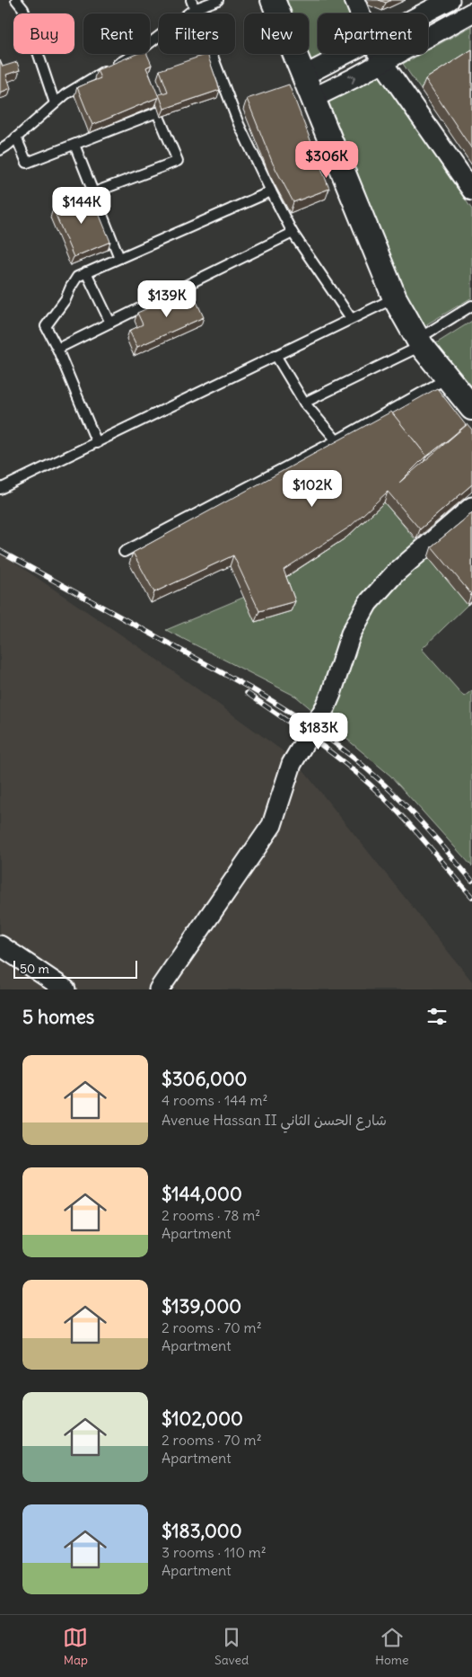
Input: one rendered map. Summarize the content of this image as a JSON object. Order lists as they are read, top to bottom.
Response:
{
  "scale_bar": "50 m",
  "page": {
    "chip": [
      "Buy",
      "Rent",
      "Filters",
      "New",
      "Apartment"
    ],
    "price": [
      "$306K",
      "$144K",
      "$139K",
      "$102K",
      "$183K"
    ],
    "scale": "50 m",
    "heading": "5 homes",
    "list": [
      {
        "name": "$306,000",
        "note": "4 rooms · 144 m² · Avenue Hassan II شارع الحسن الثاني"
      },
      {
        "name": "$144,000",
        "note": "2 rooms · 78 m² · Apartment"
      },
      {
        "name": "$139,000",
        "note": "2 rooms · 70 m² · Apartment"
      },
      {
        "name": "$102,000",
        "note": "2 rooms · 70 m² · Apartment"
      },
      {
        "name": "$183,000",
        "note": "3 rooms · 110 m² · Apartment"
      }
    ],
    "tabs": ["Map", "Saved", "Home"]
  }
}
